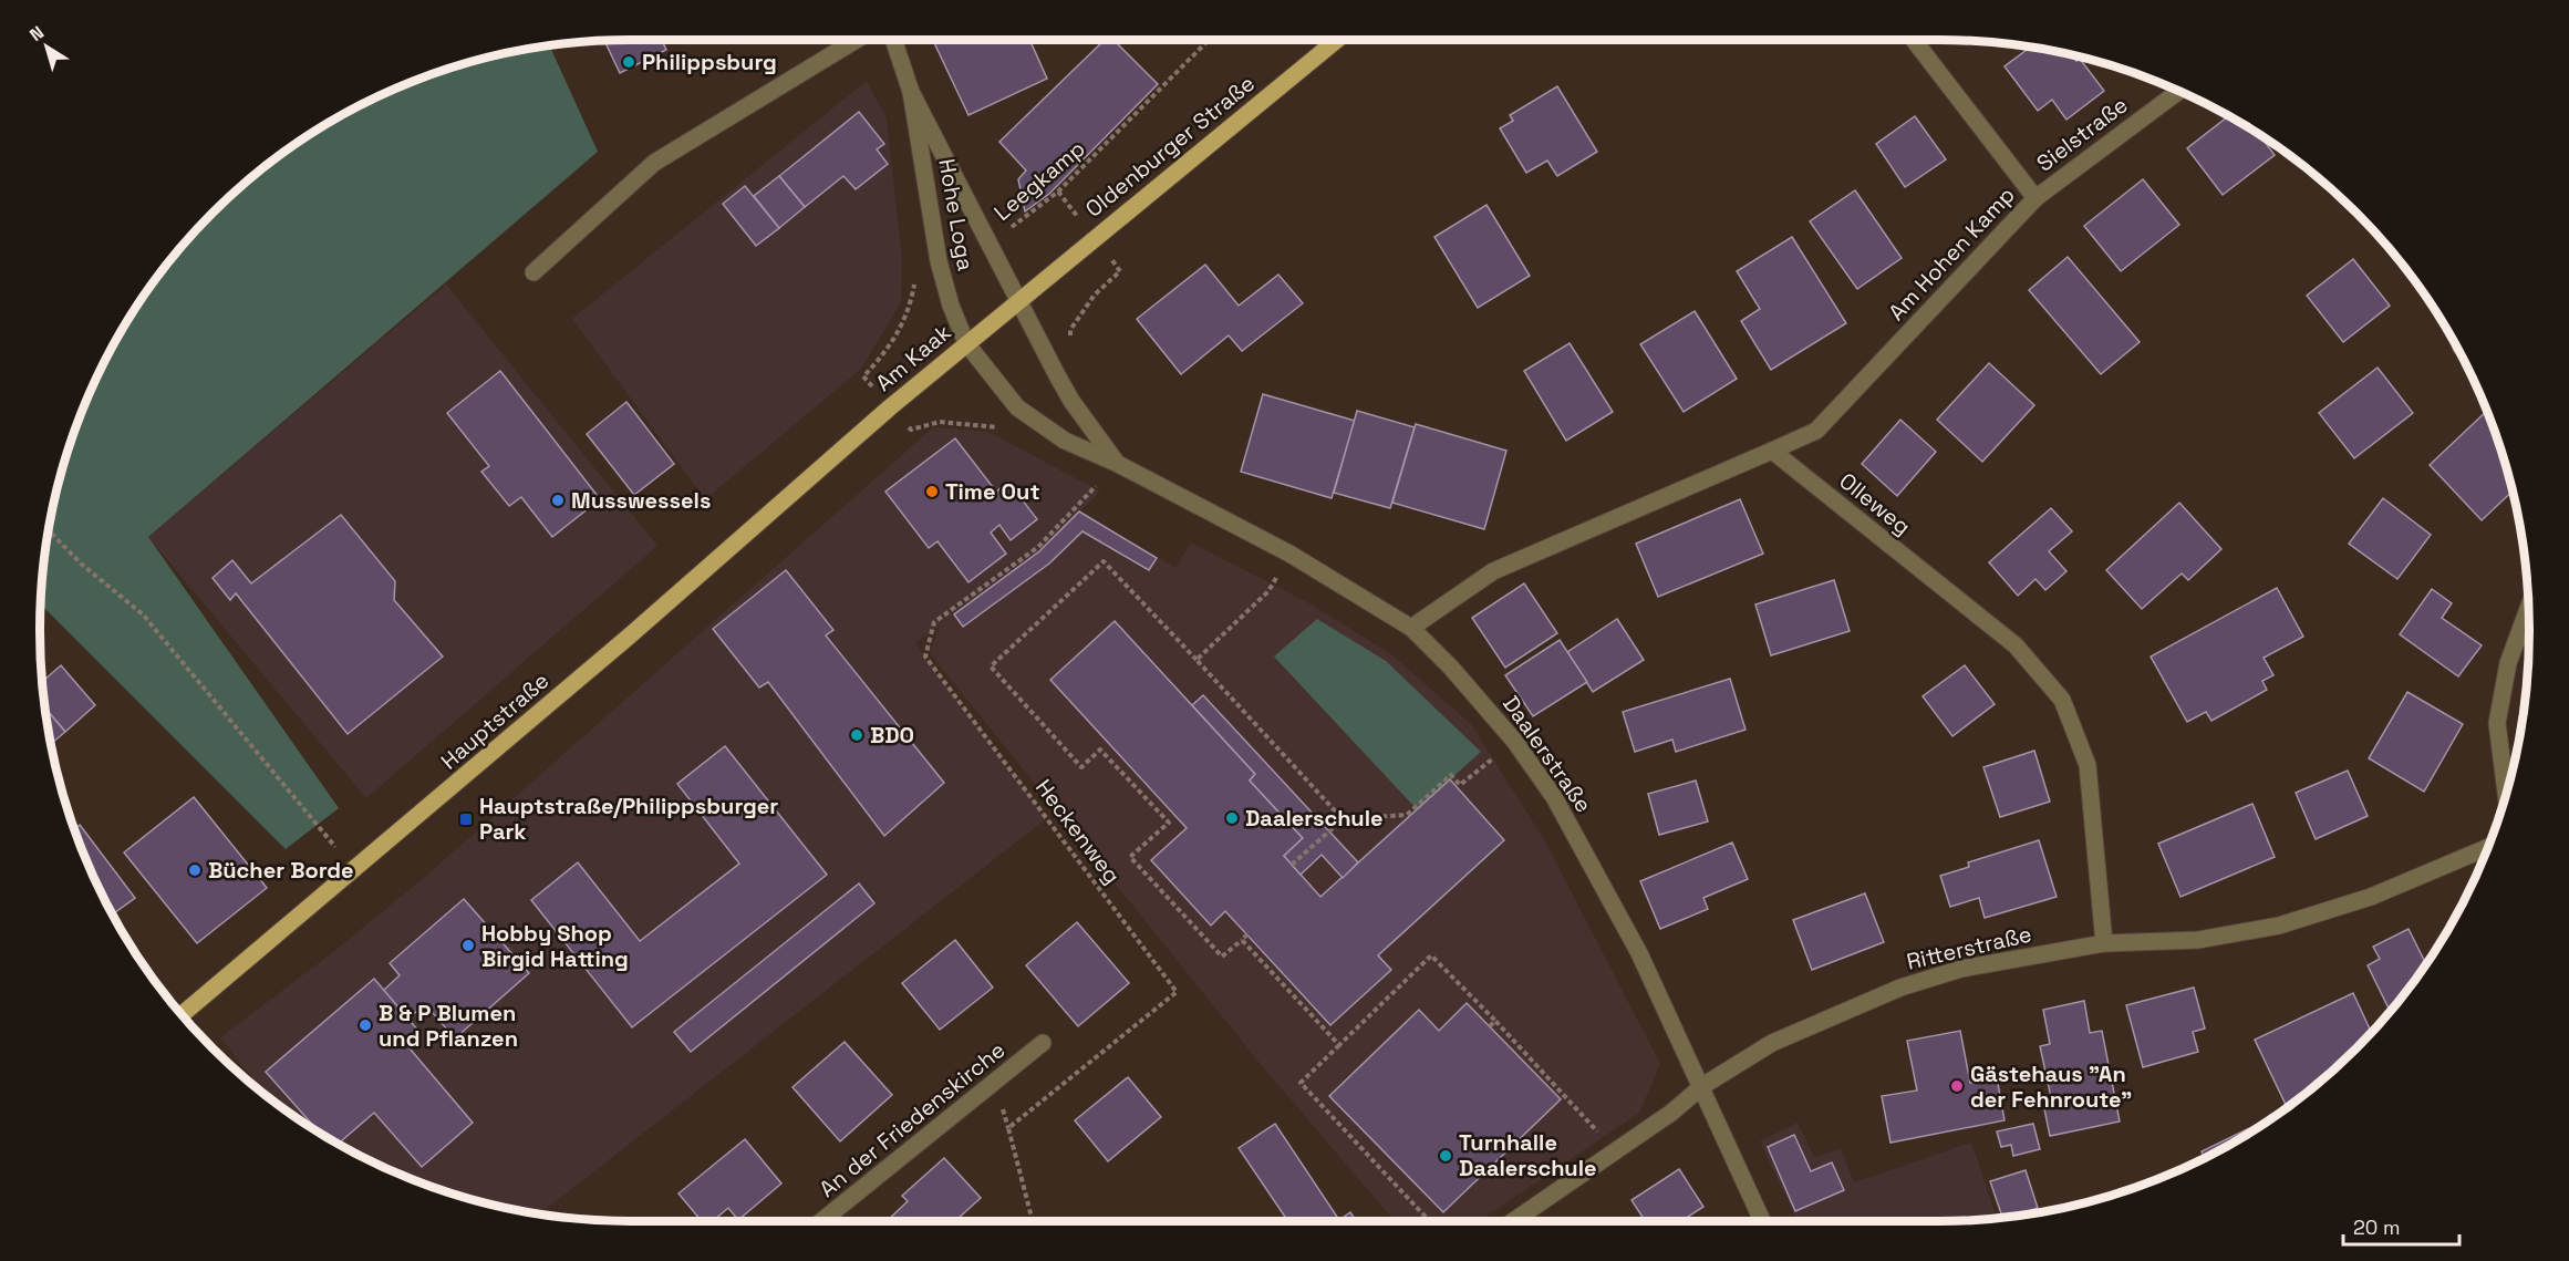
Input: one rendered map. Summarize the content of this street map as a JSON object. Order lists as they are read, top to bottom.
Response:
{
  "streets": {
    "main road": ["Oldenburger Straße", "Am Kaak", "Hauptstraße"],
    "street": [
      "Sielstraße",
      "Hohe Loga",
      "Am Hohen Kamp",
      "Olleweg",
      "Daalerstraße",
      "Ritterstraße",
      "An der Friedenskirche"
    ],
    "path": ["Leegkamp", "Heckenweg"]
  },
  "crossings": [
    ["Sielstraße", "Am Hohen Kamp"],
    ["Oldenburger Straße", "Hohe Loga"],
    ["Oldenburger Straße", "Am Kaak"],
    ["Oldenburger Straße", "Daalerstraße"],
    ["Leegkamp", "Hohe Loga"],
    ["Hohe Loga", "Am Kaak"],
    ["Hohe Loga", "Daalerstraße"],
    ["Am Hohen Kamp", "Olleweg"],
    ["Am Kaak", "Hauptstraße"],
    ["Am Kaak", "Daalerstraße"],
    ["Olleweg", "Ritterstraße"],
    ["Daalerstraße", "Heckenweg"],
    ["Daalerstraße", "Ritterstraße"]
  ],
  "places": {
    "other": [
      "Philippsburg",
      "Time Out",
      "Musswessels",
      "BDO",
      "Daalerschule",
      "Bücher Borde",
      "Hobby Shop Birgid Hatting",
      "B & P Blumen und Pflanzen",
      "Gästehaus \"An der Fehnroute\"",
      "Turnhalle Daalerschule"
    ],
    "transit": ["Hauptstraße/Philippsburger Park"]
  },
  "scale_bar": "20 m",
  "north": "top left"
}
